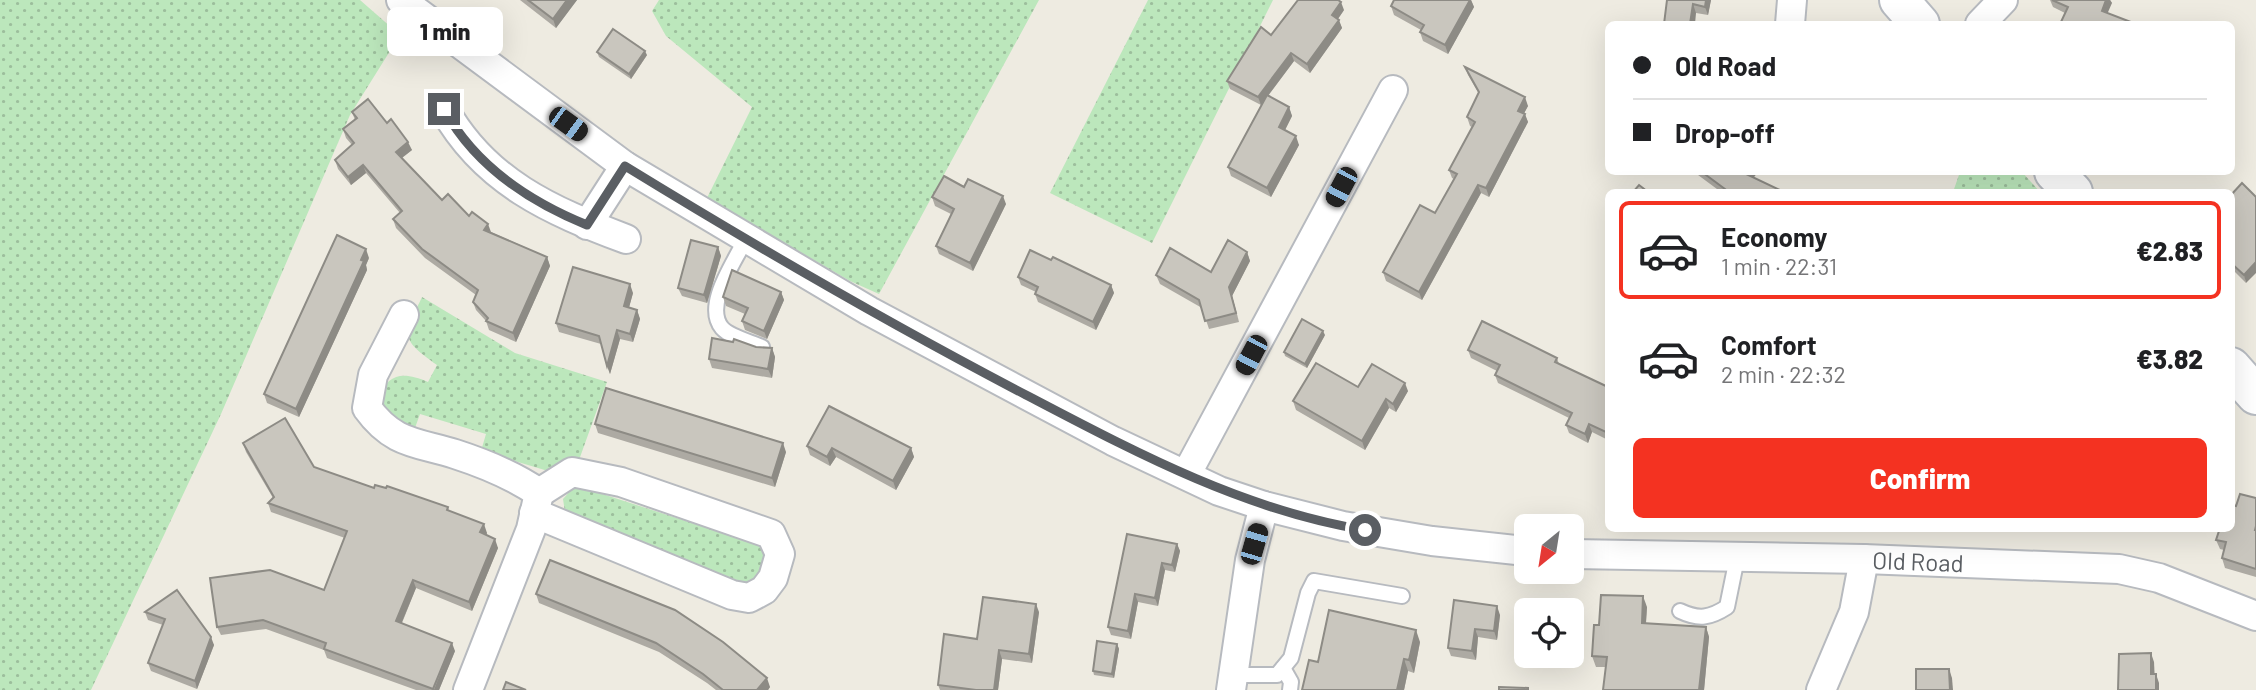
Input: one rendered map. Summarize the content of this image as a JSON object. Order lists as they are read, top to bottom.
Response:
{
  "streets": {
    "street": ["Old Road"]
  },
  "north": "bottom left",
  "page": {
    "bubble": "1 min",
    "banner": ["Old Road", "Drop-off"],
    "list": [
      {
        "name": "Economy",
        "note": "1 min · 22:31",
        "value": "€2.83"
      },
      {
        "name": "Comfort",
        "note": "2 min · 22:32",
        "value": "€3.82"
      }
    ],
    "buttons": "Confirm"
  }
}
